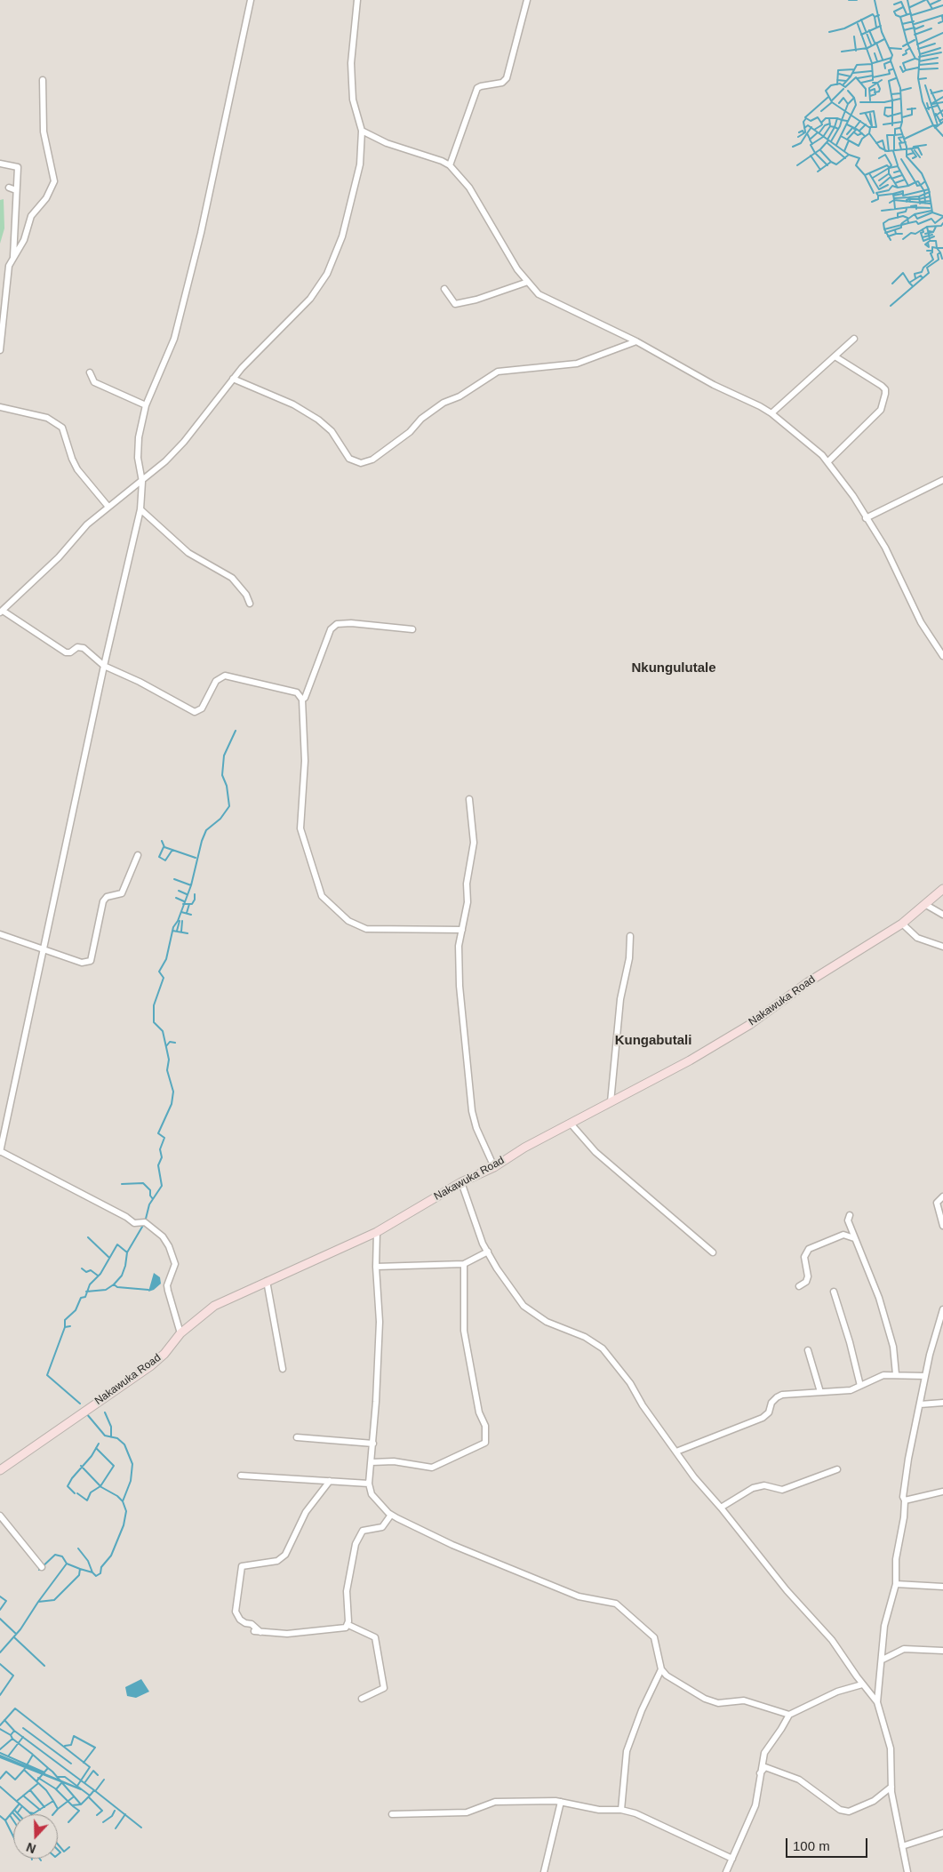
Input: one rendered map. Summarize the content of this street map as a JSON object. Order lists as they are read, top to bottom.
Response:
{
  "streets": {
    "main road": ["Nakawuka Road"]
  },
  "districts": ["Nkungulutale", "Kungabutali"],
  "scale_bar": "100 m",
  "north": "bottom"
}
